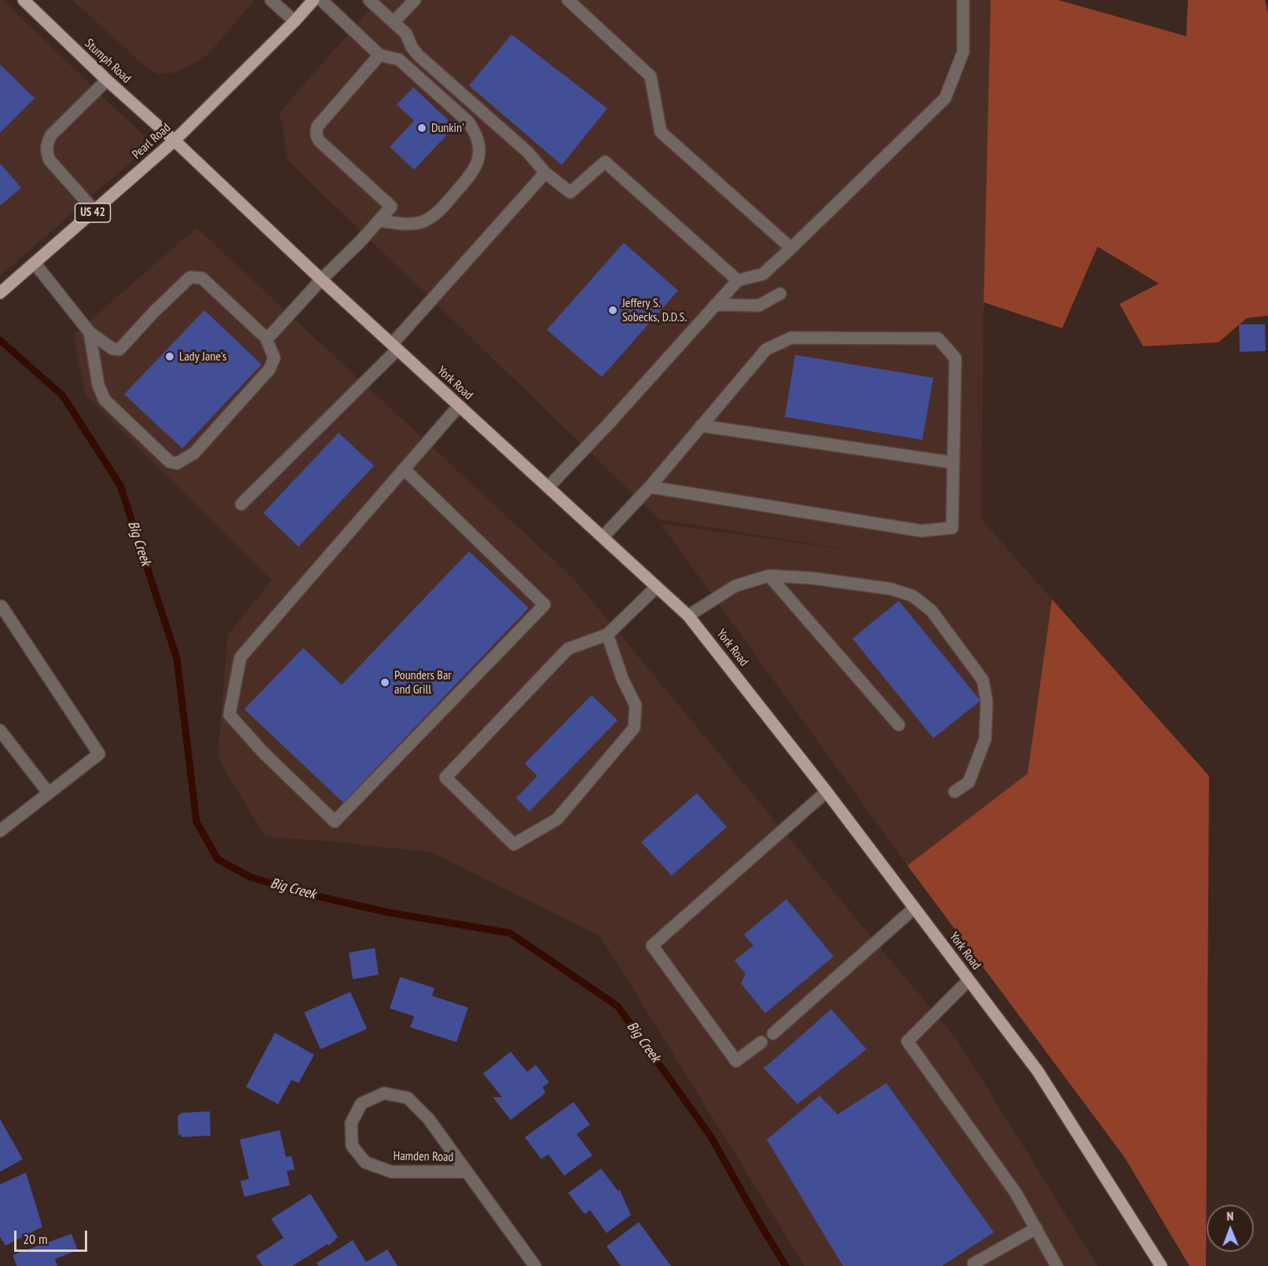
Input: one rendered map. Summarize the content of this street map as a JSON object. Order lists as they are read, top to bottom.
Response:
{
  "streets": {
    "main road": [
      "Stumph Road",
      "Pearl Road",
      "US 42",
      "York Road"
    ],
    "street": ["Hamden Road"]
  },
  "crossings": [
    ["Stumph Road", "Pearl Road"],
    ["Stumph Road", "York Road"],
    ["Pearl Road", "York Road"]
  ],
  "water": ["Big Creek"],
  "places": [
    "Dunkin'",
    "Jeffery S. Sobecks, D.D.S.",
    "Lady Jane's",
    "Pounders Bar and Grill"
  ],
  "scale_bar": "20 m",
  "north": "top"
}
